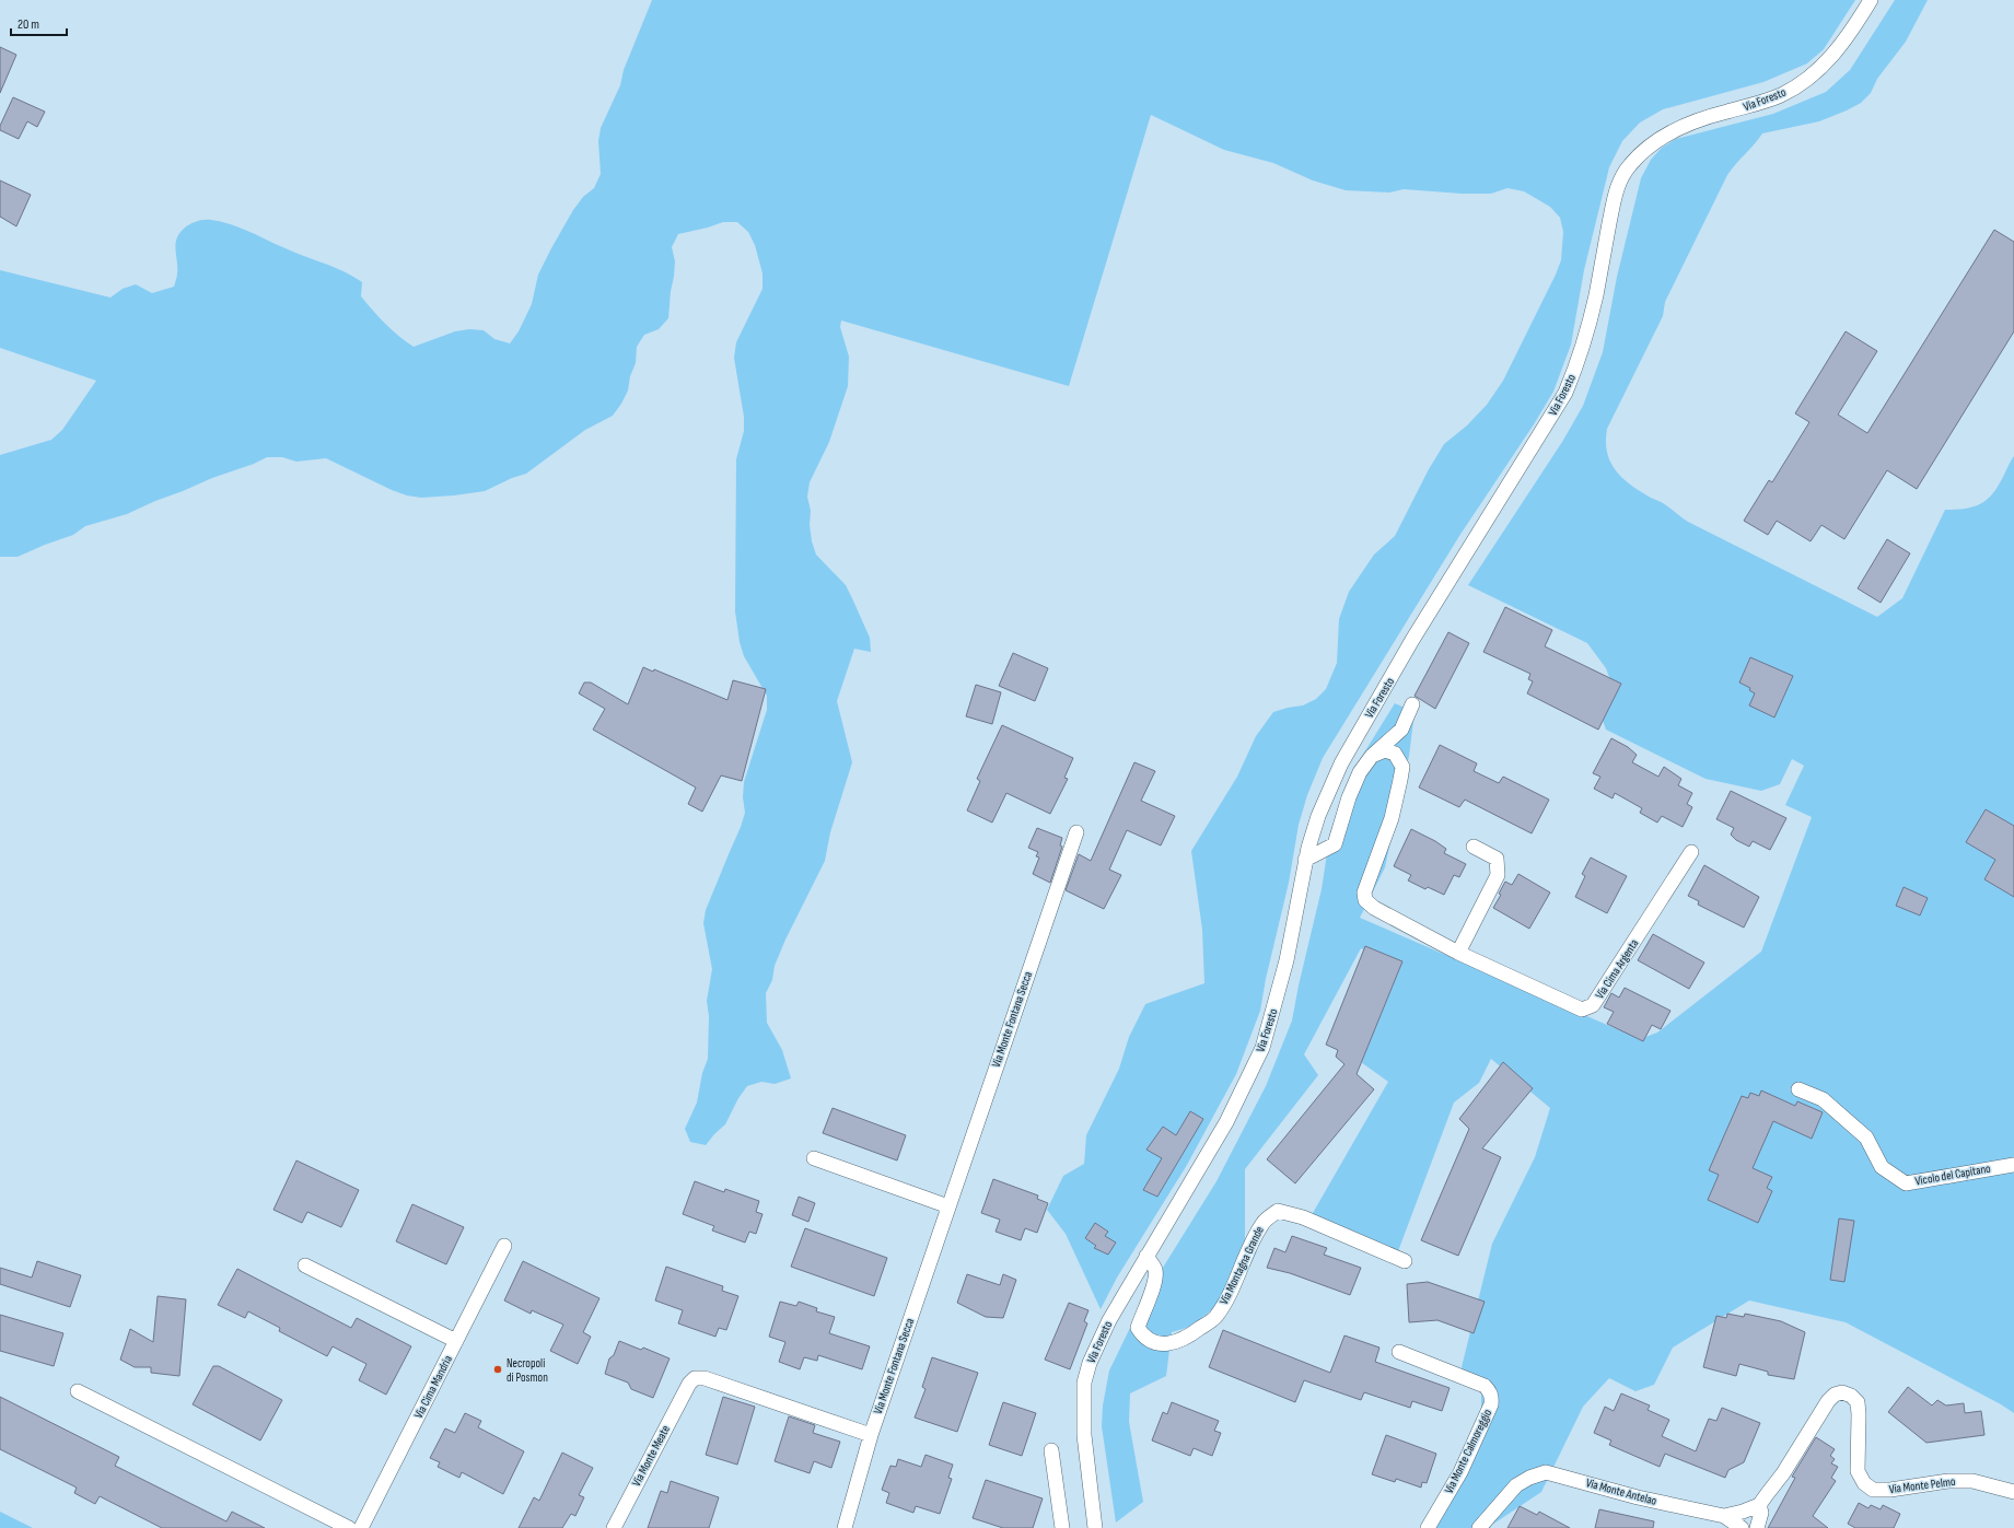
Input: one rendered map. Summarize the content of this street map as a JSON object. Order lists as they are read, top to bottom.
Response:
{
  "streets": {
    "street": [
      "Via Foresto",
      "Via Cima Argenta",
      "Via Monte Fontana Secca",
      "Vicolo del Capitano",
      "Via Montagna Grande",
      "Via Cima Mandria",
      "Via Monte Calmoreggio",
      "Via Monte Meate",
      "Via Monte Pelmo",
      "Via Monte Antelao"
    ]
  },
  "crossings": [
    ["Via Foresto", "Via Montagna Grande"],
    ["Via Monte Fontana Secca", "Via Monte Meate"],
    ["Via Monte Pelmo", "Via Monte Antelao"]
  ],
  "places": ["Necropoli di Posmon"],
  "scale_bar": "20 m"
}
